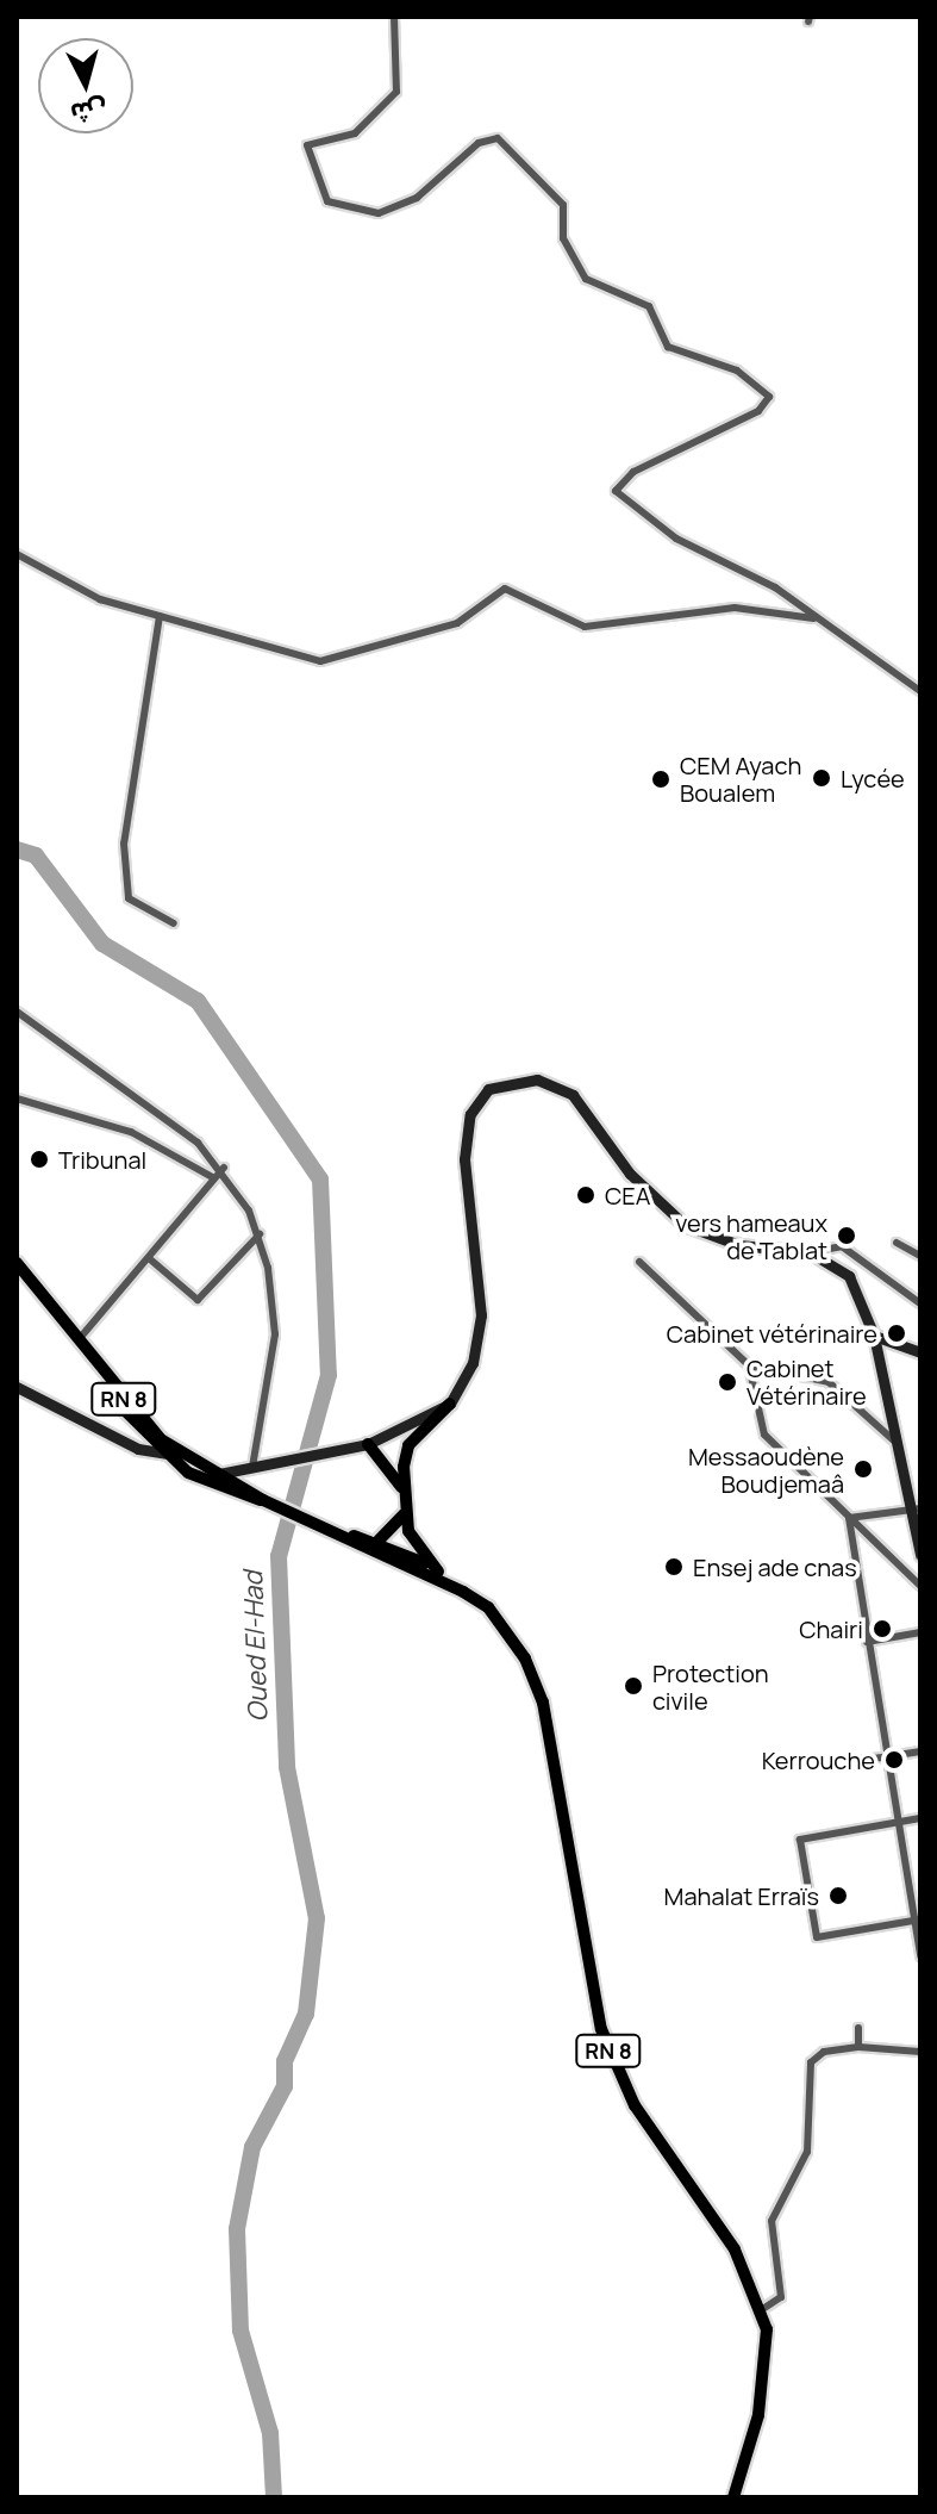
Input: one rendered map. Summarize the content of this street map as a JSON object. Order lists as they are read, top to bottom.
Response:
{
  "streets": {
    "main road": ["RN 8"]
  },
  "water": ["Oued El-Had"],
  "places": [
    "Lycée",
    "CEM Ayach Boualem",
    "Tribunal",
    "CEA",
    "vers hameaux de Tablat",
    "Cabinet vétérinaire",
    "Cabinet Vétérinaire",
    "Messaoudène Boudjemaâ",
    "Ensej ade cnas",
    "Chairi",
    "Protection civile",
    "Kerrouche",
    "Mahalat Erraïs"
  ],
  "north": "bottom"
}
